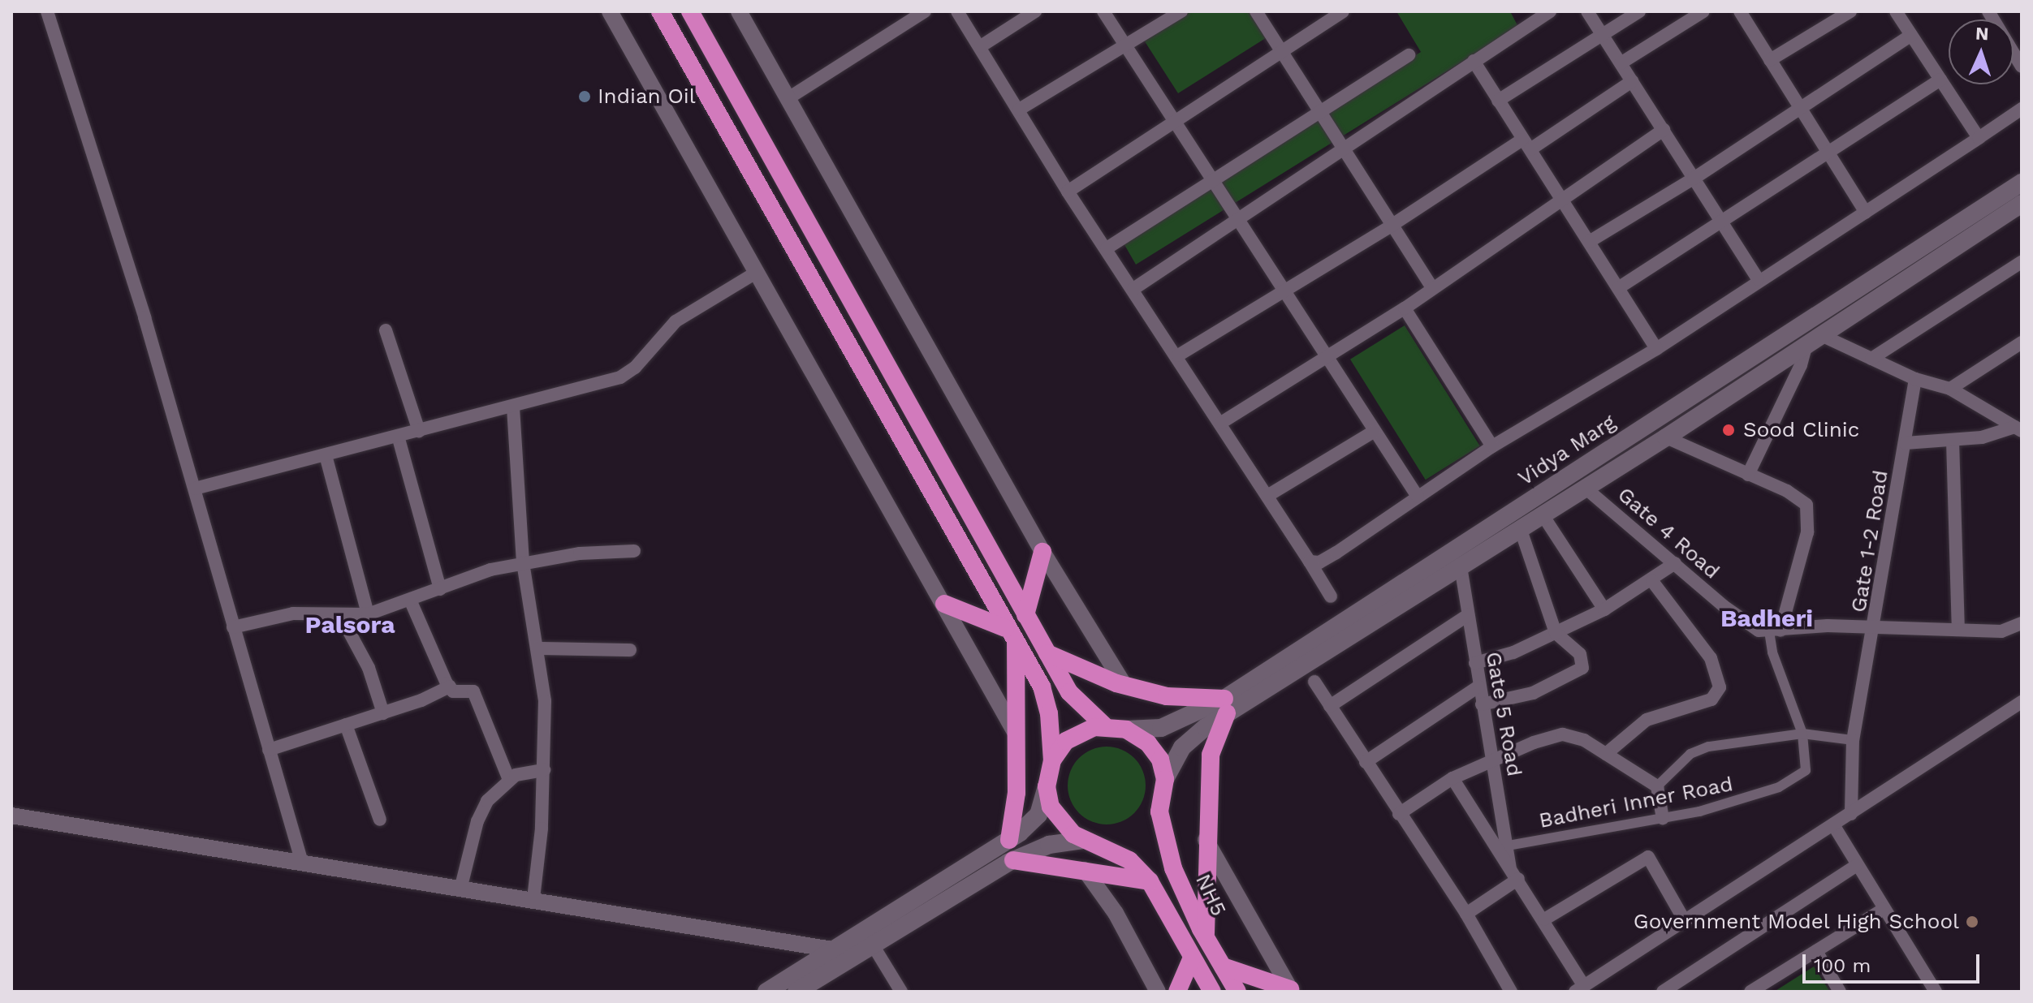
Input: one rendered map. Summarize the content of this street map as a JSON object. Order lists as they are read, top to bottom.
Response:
{
  "streets": {
    "highway": ["NH5"],
    "main road": ["Vidya Marg"],
    "street": [
      "Gate 4 Road",
      "Gate 1-2 Road",
      "Gate 5 Road",
      "Badheri Inner Road"
    ]
  },
  "crossings": [
    ["Vidya Marg", "Gate 4 Road"],
    ["Vidya Marg", "Gate 5 Road"],
    ["Vidya Marg", "NH5"],
    ["Gate 4 Road", "Badheri Inner Road"],
    ["Gate 5 Road", "Badheri Inner Road"]
  ],
  "districts": ["Badheri", "Palsora"],
  "places": ["Indian Oil", "Sood Clinic", "Government Model High School"],
  "scale_bar": "100 m",
  "north": "top"
}
